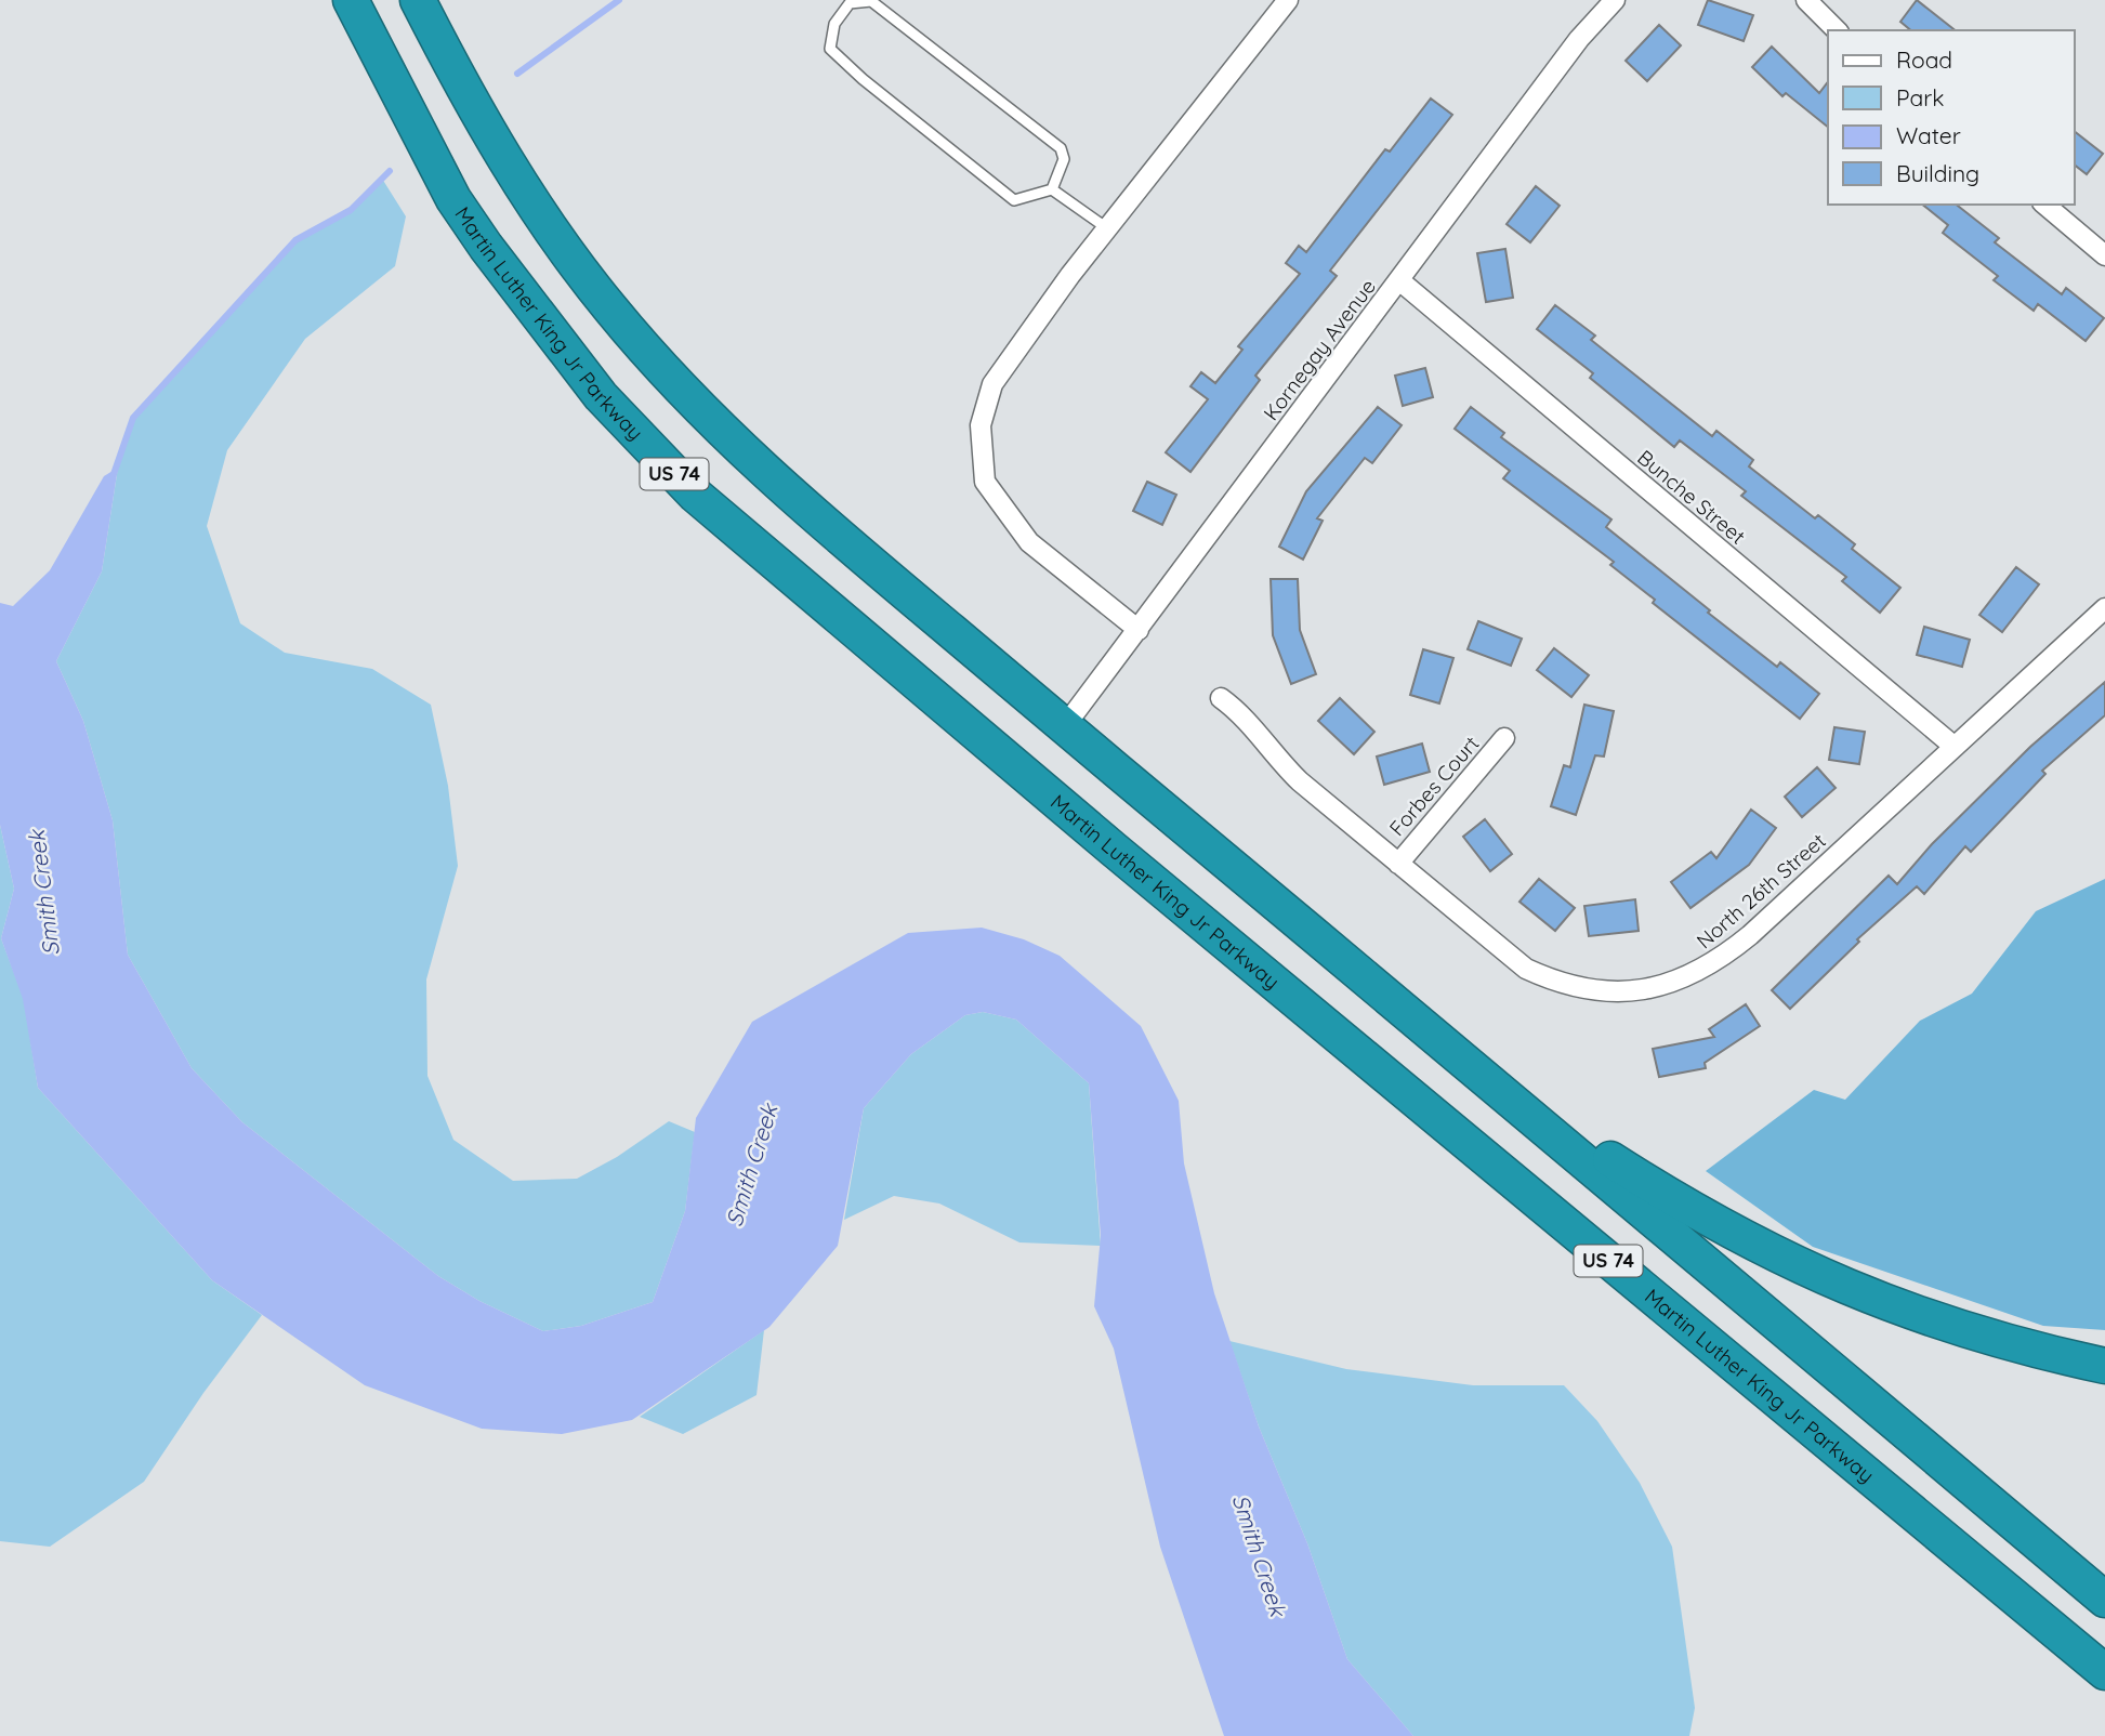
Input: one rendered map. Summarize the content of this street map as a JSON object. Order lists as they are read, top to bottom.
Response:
{
  "streets": {
    "highway": ["Martin Luther King Jr Parkway", "US 74"],
    "street": [
      "Kornegay Avenue",
      "Bunche Street",
      "Forbes Court",
      "North 26th Street"
    ]
  },
  "crossings": [
    ["Kornegay Avenue", "US 74"],
    ["Kornegay Avenue", "Bunche Street"],
    ["Bunche Street", "North 26th Street"],
    ["Forbes Court", "North 26th Street"]
  ],
  "water": ["Smith Creek"],
  "legend": [
    "Road",
    "Park",
    "Water",
    "Building"
  ]
}
